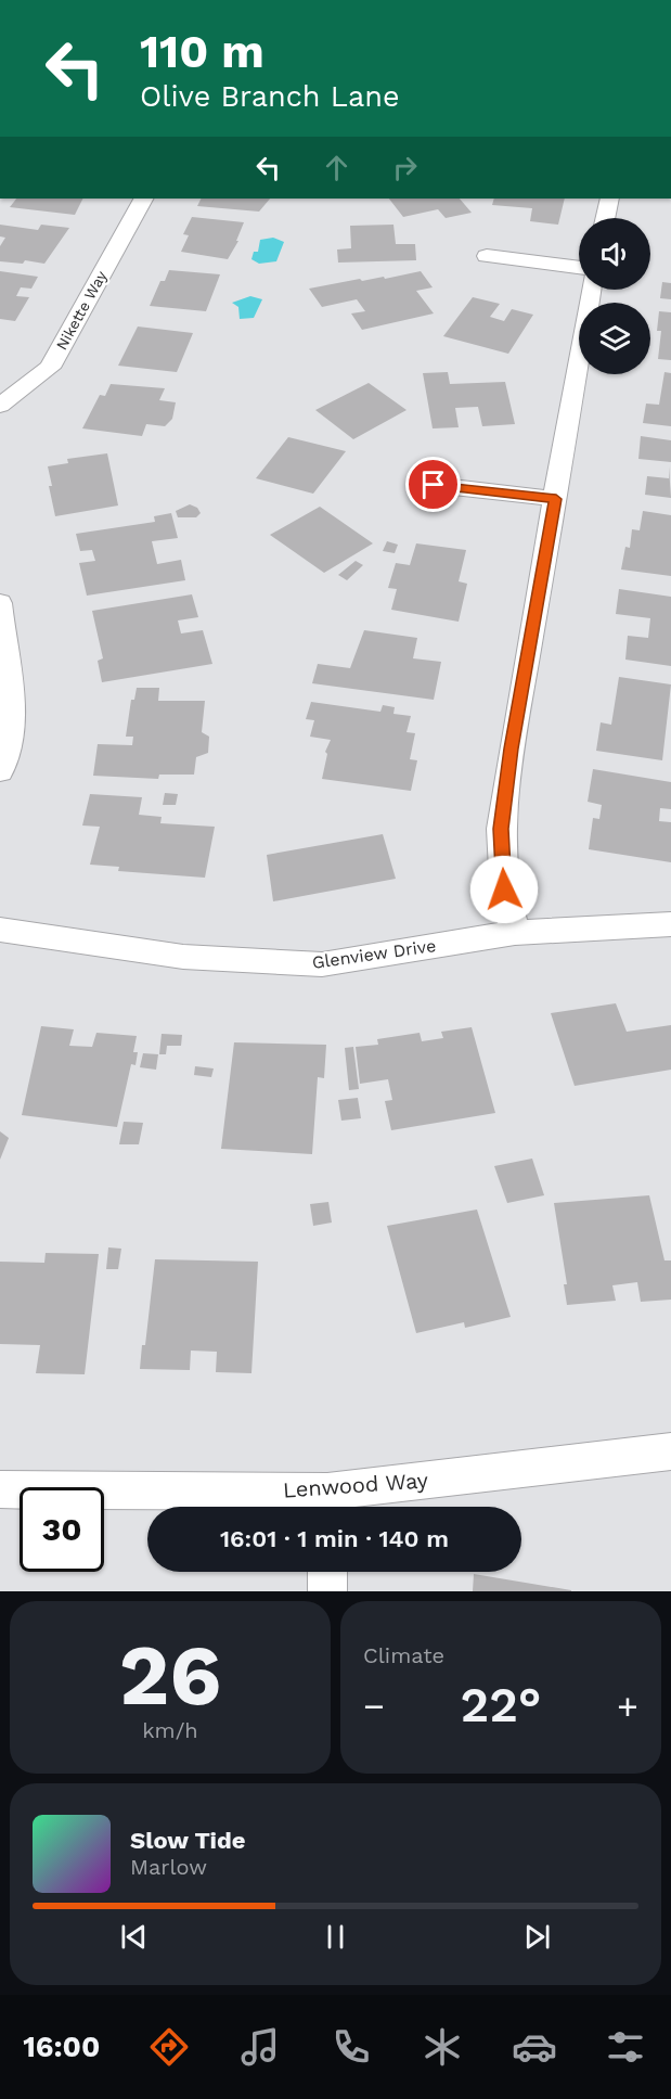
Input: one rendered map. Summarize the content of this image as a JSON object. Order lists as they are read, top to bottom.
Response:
{
  "streets": {
    "street": ["Nikette Way", "Glenview Drive", "Lenwood Way"]
  },
  "page": {
    "turn": ["110 m", "Olive Branch Lane"],
    "limit": "30",
    "trip": "16:01 · 1 min · 140 m",
    "tile": [
      ["26", "km/h"],
      "Climate"
    ],
    "heat": ["−", "22°", "+"],
    "song": ["Slow Tide", "Marlow"],
    "tabs": "16:00"
  }
}
